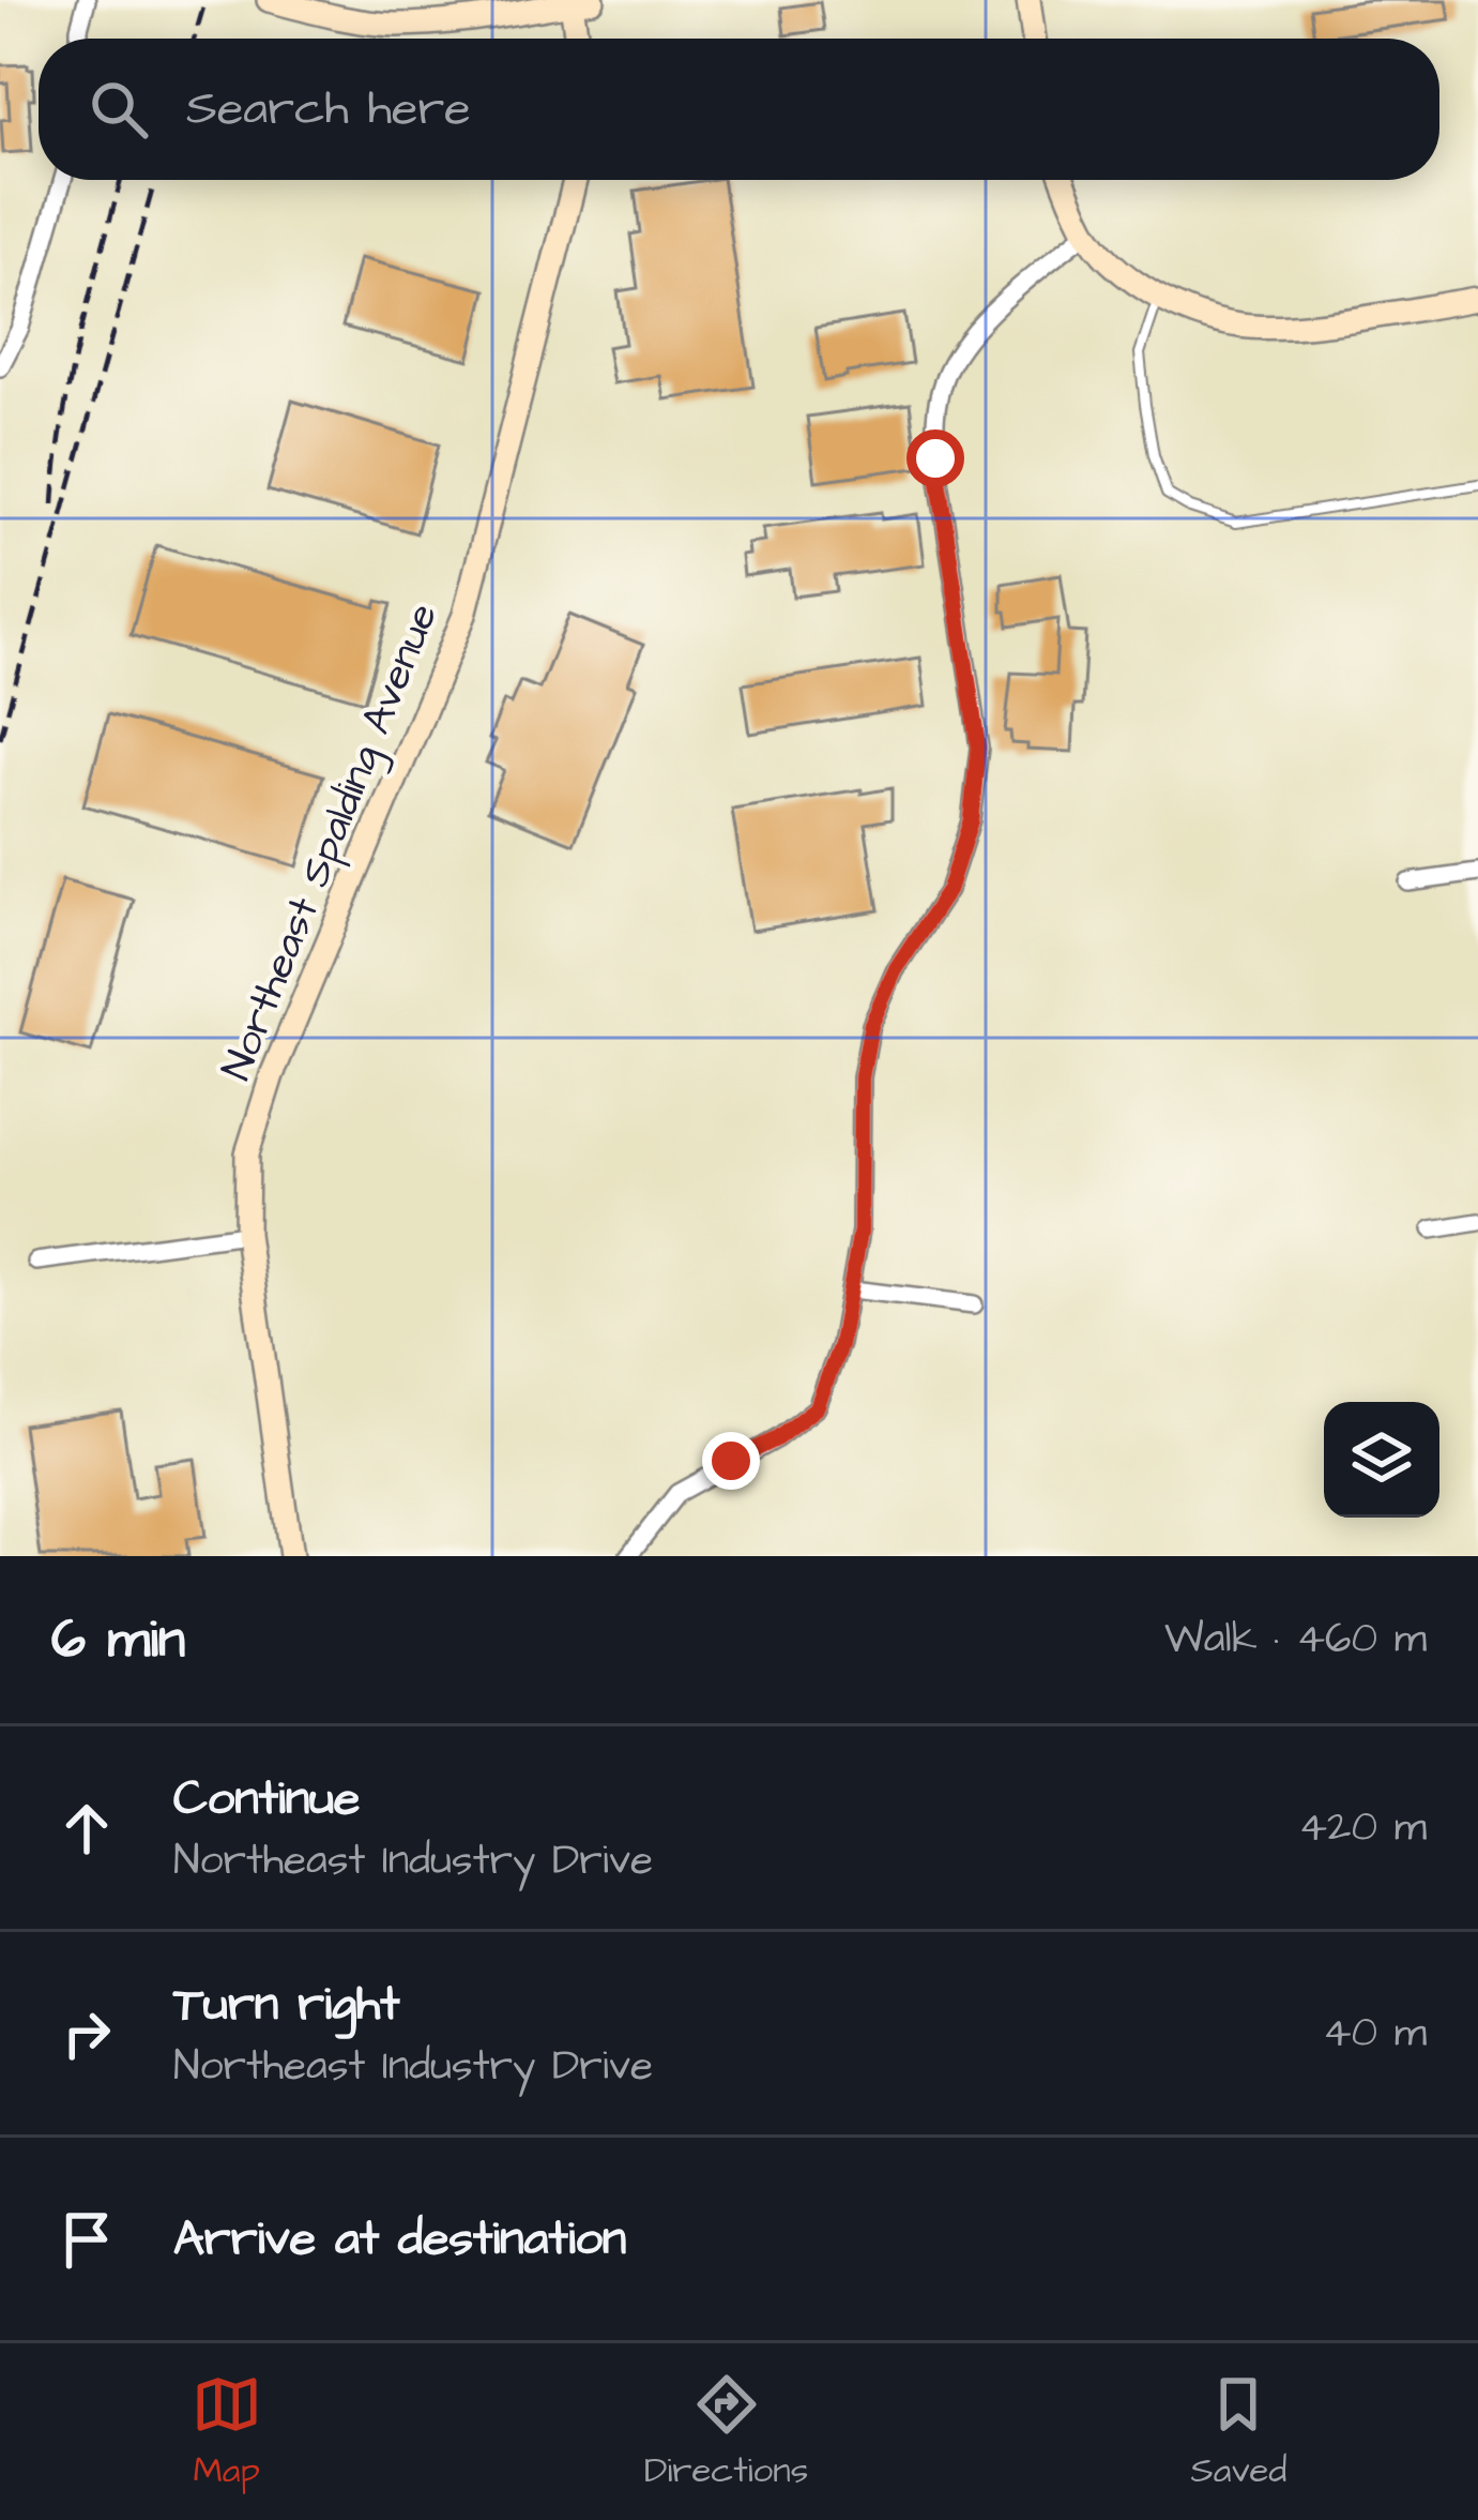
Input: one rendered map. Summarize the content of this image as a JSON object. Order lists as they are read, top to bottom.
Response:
{
  "streets": {
    "street": ["Northeast Spalding Avenue"]
  },
  "page": {
    "search": "Search here",
    "heading": ["6 min", "Walk · 460 m"],
    "list": [
      ["Continue", "Northeast Industry Drive", "420 m"],
      ["Turn right", "Northeast Industry Drive", "40 m"],
      "Arrive at destination"
    ],
    "nav": ["Map", "Directions", "Saved"]
  }
}
